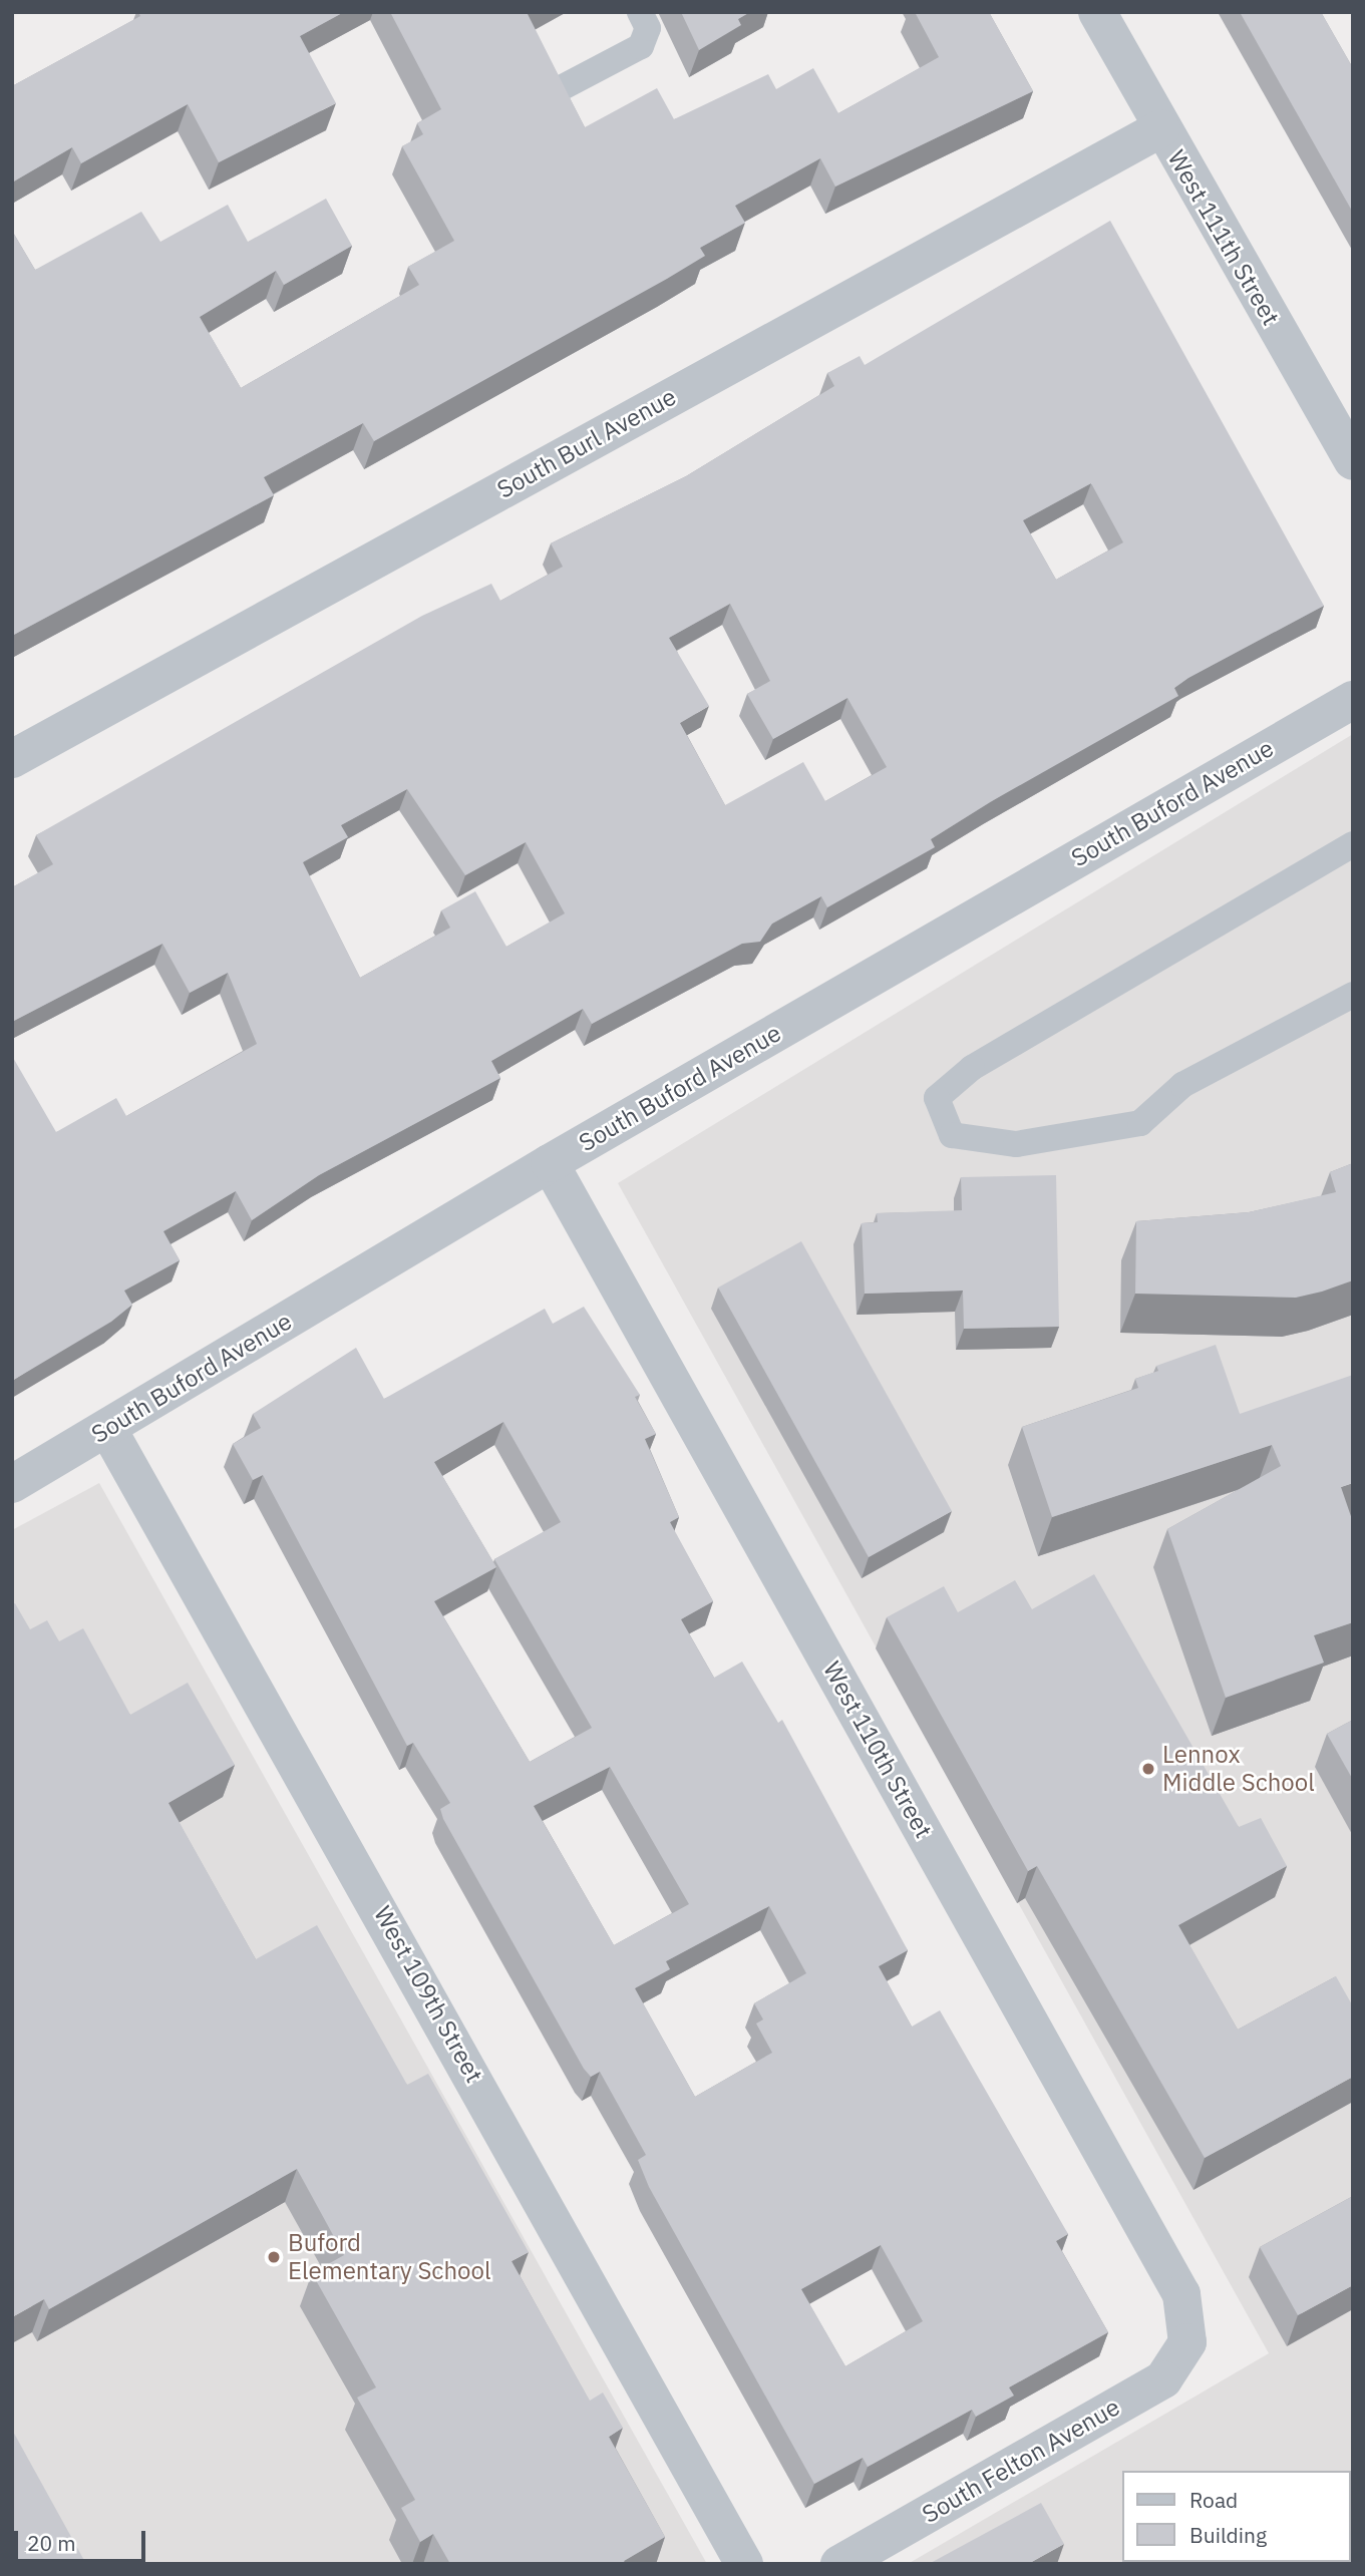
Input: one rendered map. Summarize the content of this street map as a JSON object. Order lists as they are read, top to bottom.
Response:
{
  "streets": {
    "street": [
      "West 111th Street",
      "South Burl Avenue",
      "South Buford Avenue",
      "West 110th Street",
      "West 109th Street",
      "South Felton Avenue"
    ]
  },
  "crossings": [
    ["West 111th Street", "South Burl Avenue"],
    ["South Buford Avenue", "West 110th Street"],
    ["South Buford Avenue", "West 109th Street"],
    ["West 110th Street", "South Felton Avenue"]
  ],
  "places": ["Lennox Middle School", "Buford Elementary School"],
  "legend": ["Road", "Building"],
  "scale_bar": "20 m"
}
